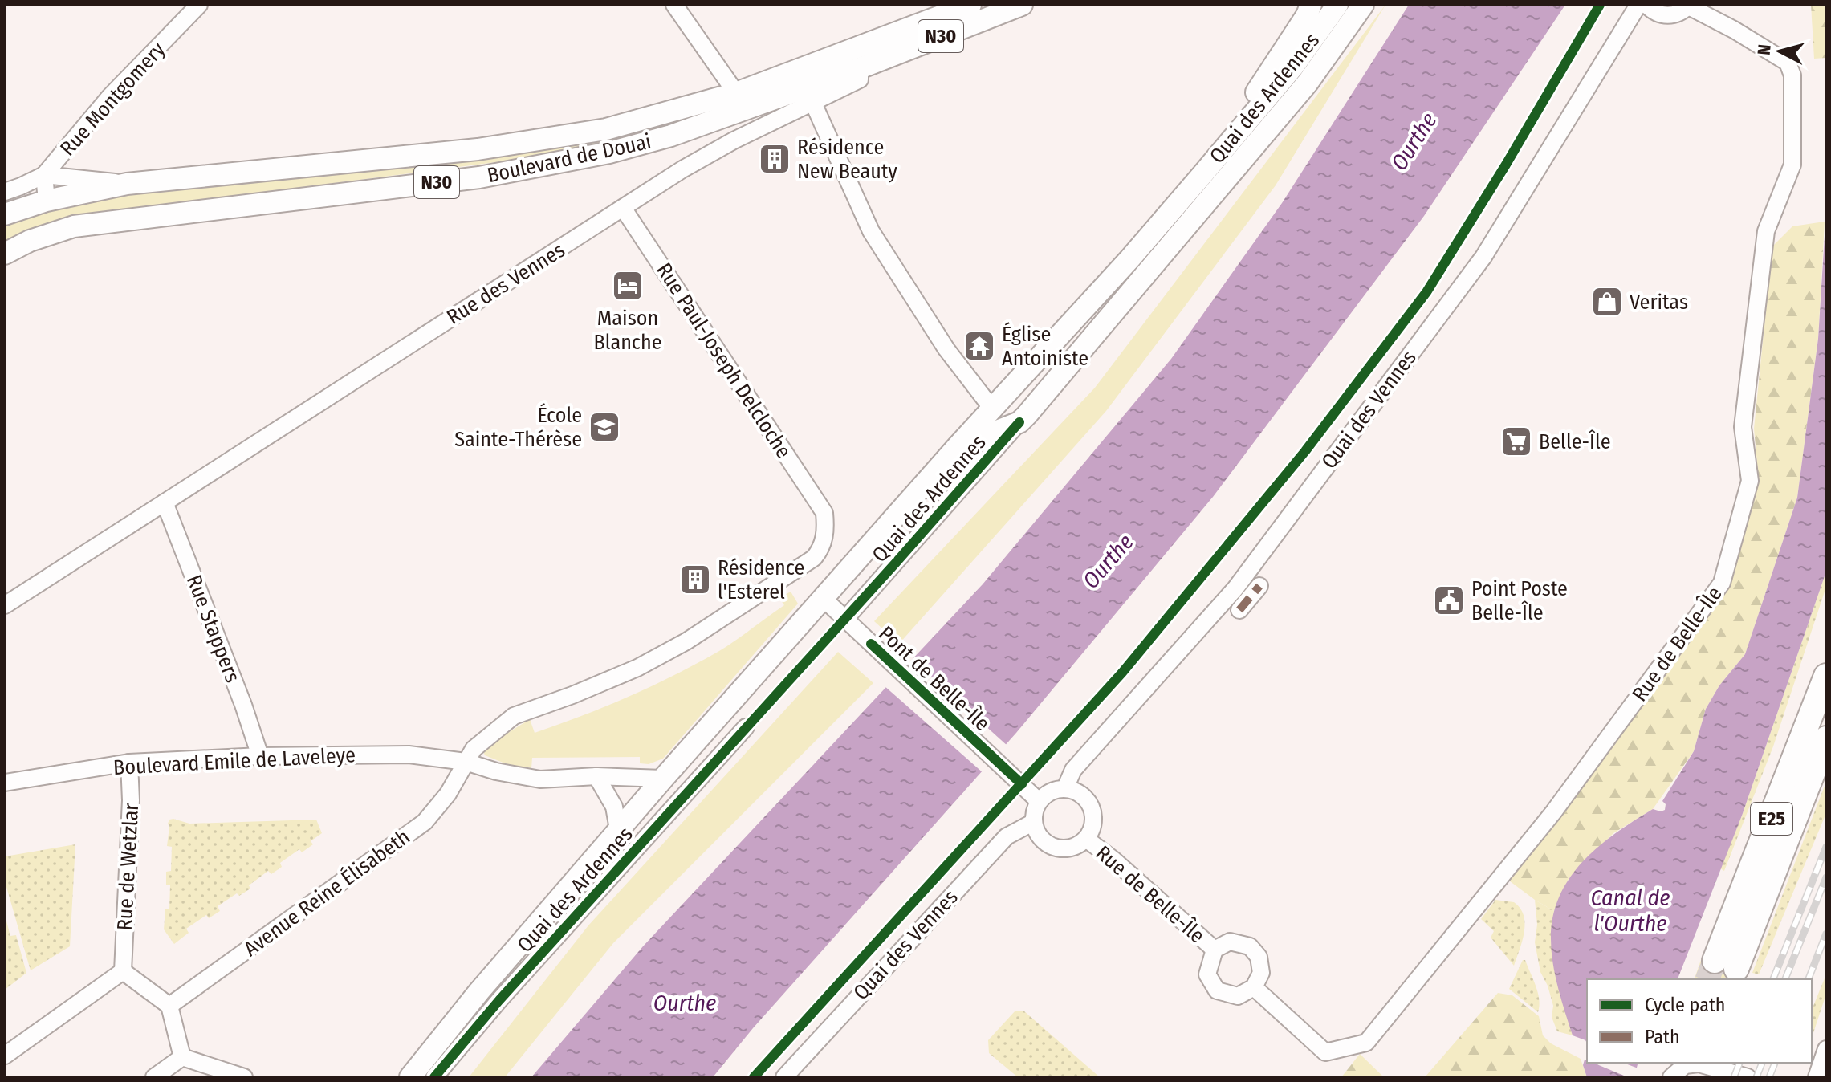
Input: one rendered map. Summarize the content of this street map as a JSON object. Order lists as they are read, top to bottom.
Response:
{
  "streets": {
    "highway": ["E25"],
    "main road": [
      "N30",
      "Quai des Ardennes",
      "Boulevard de Douai",
      "Rue des Vennes"
    ],
    "street": [
      "Rue Montgomery",
      "Rue Paul-Joseph Delcloche",
      "Quai des Vennes",
      "Rue Stappers",
      "Rue de Belle-Île",
      "Pont de Belle-Île",
      "Boulevard Emile de Laveleye",
      "Rue de Wetzlar",
      "Avenue Reine Élisabeth"
    ]
  },
  "crossings": [
    ["N30", "Boulevard de Douai"],
    ["Quai des Ardennes", "Pont de Belle-Île"],
    ["Quai des Ardennes", "Boulevard Emile de Laveleye"],
    ["Rue Montgomery", "Boulevard de Douai"],
    ["Boulevard de Douai", "Rue des Vennes"],
    ["Rue des Vennes", "Rue Paul-Joseph Delcloche"],
    ["Rue des Vennes", "Rue Stappers"],
    ["Rue Paul-Joseph Delcloche", "Boulevard Emile de Laveleye"],
    ["Rue Paul-Joseph Delcloche", "Avenue Reine Élisabeth"],
    ["Quai des Vennes", "Rue de Belle-Île"],
    ["Quai des Vennes", "Pont de Belle-Île"],
    ["Rue Stappers", "Boulevard Emile de Laveleye"],
    ["Rue de Belle-Île", "Pont de Belle-Île"],
    ["Boulevard Emile de Laveleye", "Rue de Wetzlar"],
    ["Boulevard Emile de Laveleye", "Avenue Reine Élisabeth"]
  ],
  "water": ["Ourthe", "Canal de l'Ourthe"],
  "places": {
    "building": ["Résidence New Beauty", "Résidence l'Esterel"],
    "hotel": ["Maison Blanche"],
    "shop": ["Veritas"],
    "temple": ["Église Antoiniste"],
    "school or university": ["École Sainte-Thérèse"],
    "supermarket": ["Belle-Île"],
    "public building": ["Point Poste Belle-Île"]
  },
  "legend": ["Cycle path", "Path"],
  "north": "left"
}
